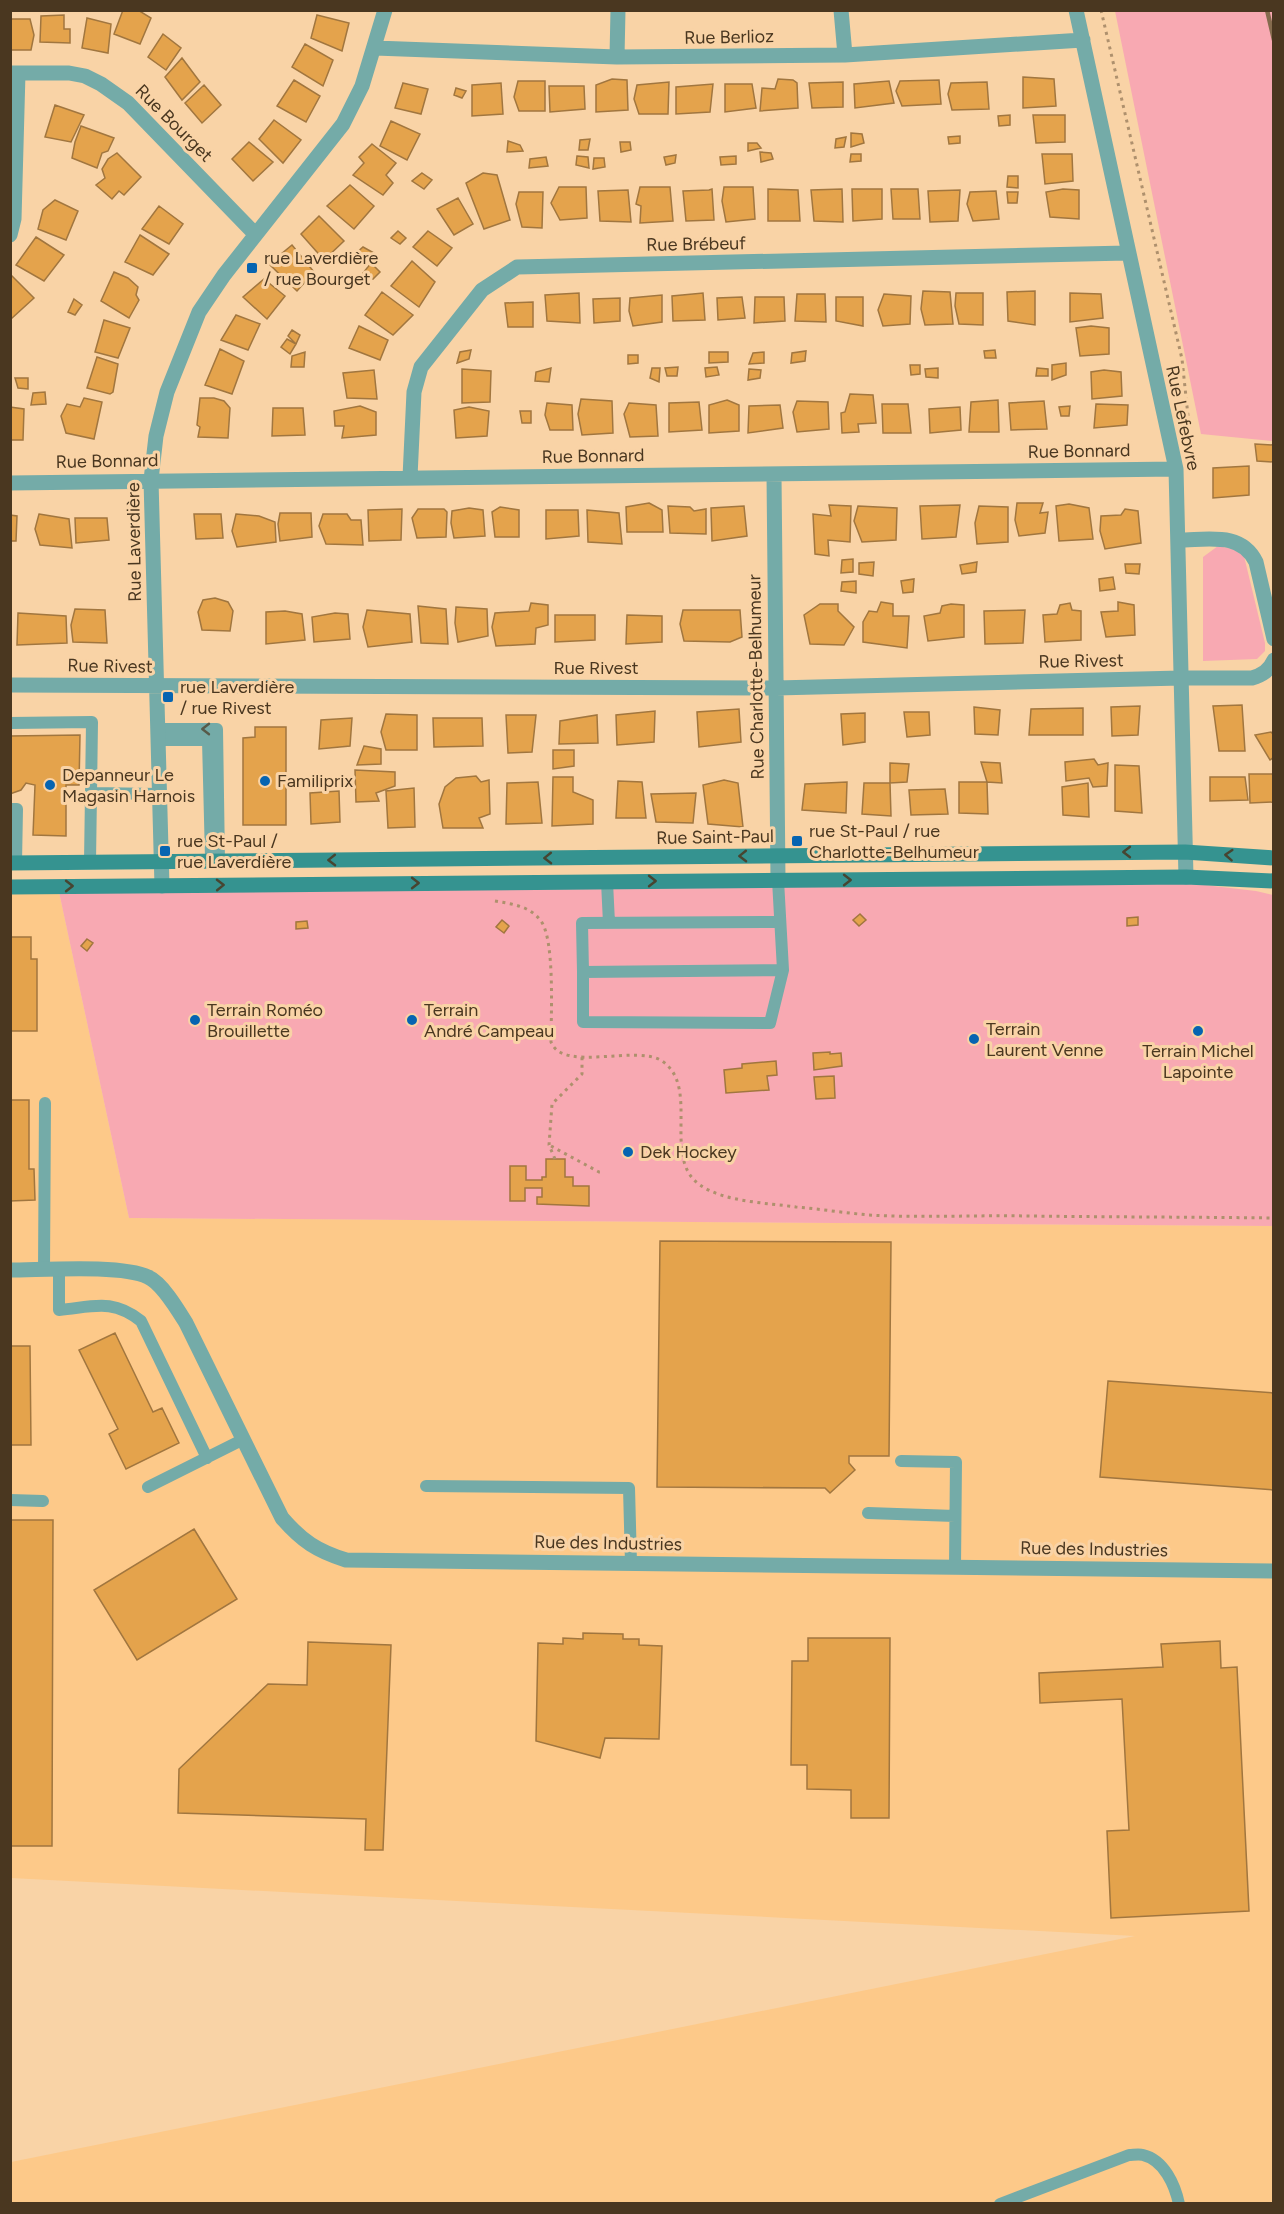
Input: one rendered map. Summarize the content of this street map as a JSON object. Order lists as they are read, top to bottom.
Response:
{
  "streets": {
    "street": [
      "Rue Berlioz",
      "Rue Bourget",
      "Rue Brébeuf",
      "Rue Lefebvre",
      "Rue Bonnard",
      "Rue Laverdière",
      "Rue Rivest",
      "Rue Charlotte-Belhumeur",
      "Rue Saint-Paul",
      "Rue des Industries"
    ]
  },
  "crossings": [
    ["Rue Berlioz", "Rue Lefebvre"],
    ["Rue Berlioz", "Rue Laverdière"],
    ["Rue Bourget", "Rue Laverdière"],
    ["Rue Brébeuf", "Rue Lefebvre"],
    ["Rue Brébeuf", "Rue Bonnard"],
    ["Rue Lefebvre", "Rue Bonnard"],
    ["Rue Lefebvre", "Rue Rivest"],
    ["Rue Lefebvre", "Rue Saint-Paul"],
    ["Rue Bonnard", "Rue Laverdière"],
    ["Rue Bonnard", "Rue Charlotte-Belhumeur"],
    ["Rue Laverdière", "Rue Rivest"],
    ["Rue Laverdière", "Rue Saint-Paul"],
    ["Rue Rivest", "Rue Charlotte-Belhumeur"],
    ["Rue Charlotte-Belhumeur", "Rue Saint-Paul"]
  ],
  "places": {
    "transit": [
      "rue Laverdière / rue Bourget",
      "rue Laverdière / rue Rivest",
      "rue St-Paul / rue Charlotte-Belhumeur",
      "rue St-Paul / rue Laverdière"
    ],
    "other": [
      "Familiprix",
      "Depanneur Le Magasin Harnois",
      "Terrain Roméo Brouillette",
      "Terrain André Campeau",
      "Terrain Michel Lapointe",
      "Terrain Laurent Venne",
      "Dek Hockey"
    ]
  }
}
